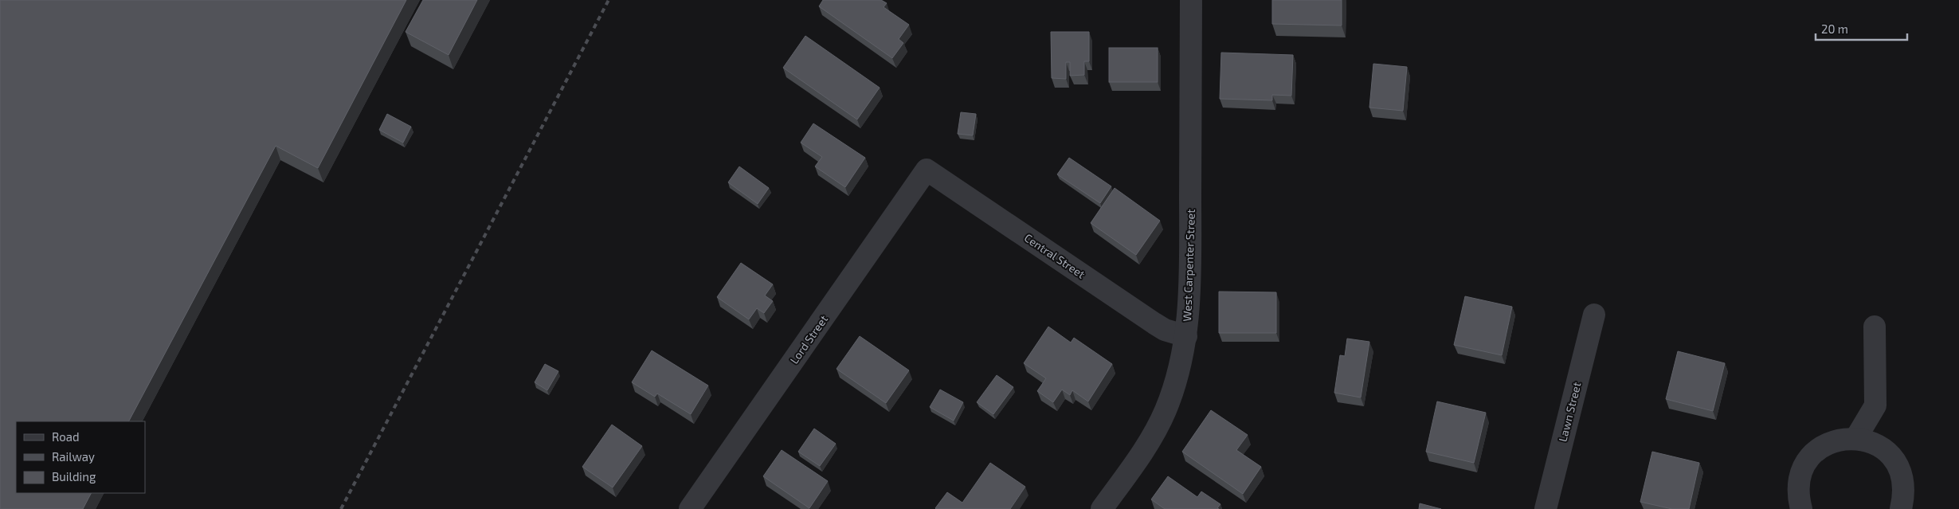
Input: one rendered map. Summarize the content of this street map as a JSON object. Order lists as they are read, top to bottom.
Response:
{
  "streets": {
    "street": [
      "Central Street",
      "West Carpenter Street",
      "Lord Street",
      "Lawn Street"
    ]
  },
  "crossings": [
    ["Central Street", "West Carpenter Street"],
    ["Central Street", "Lord Street"]
  ],
  "legend": ["Road", "Railway", "Building"],
  "scale_bar": "20 m"
}
